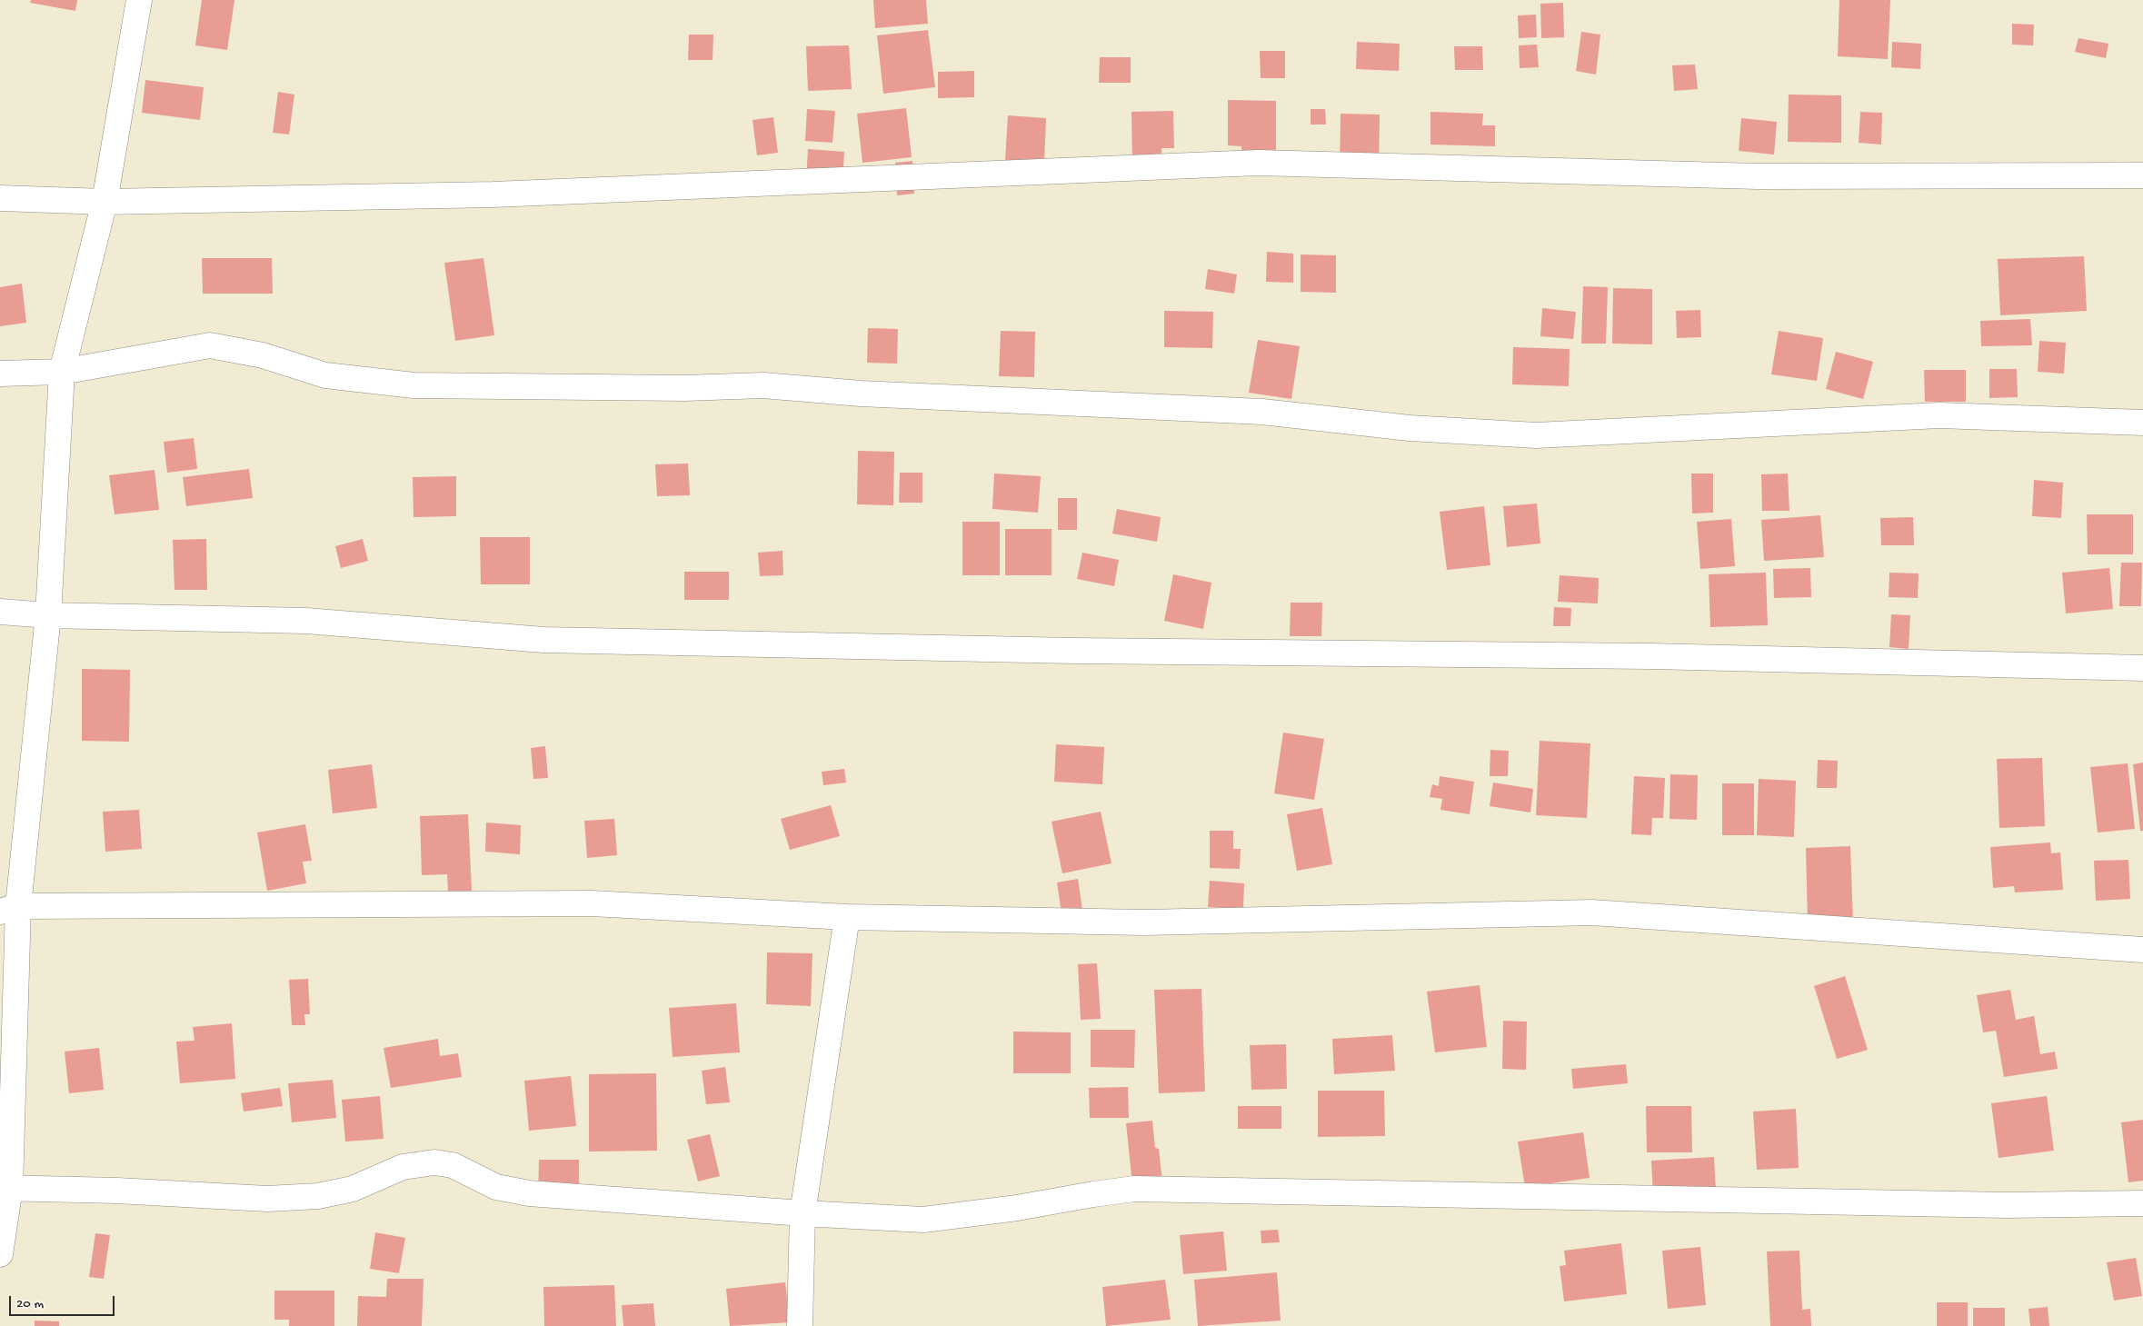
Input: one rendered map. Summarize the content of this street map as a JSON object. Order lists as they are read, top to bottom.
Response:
{
  "scale_bar": "20 m"
}
